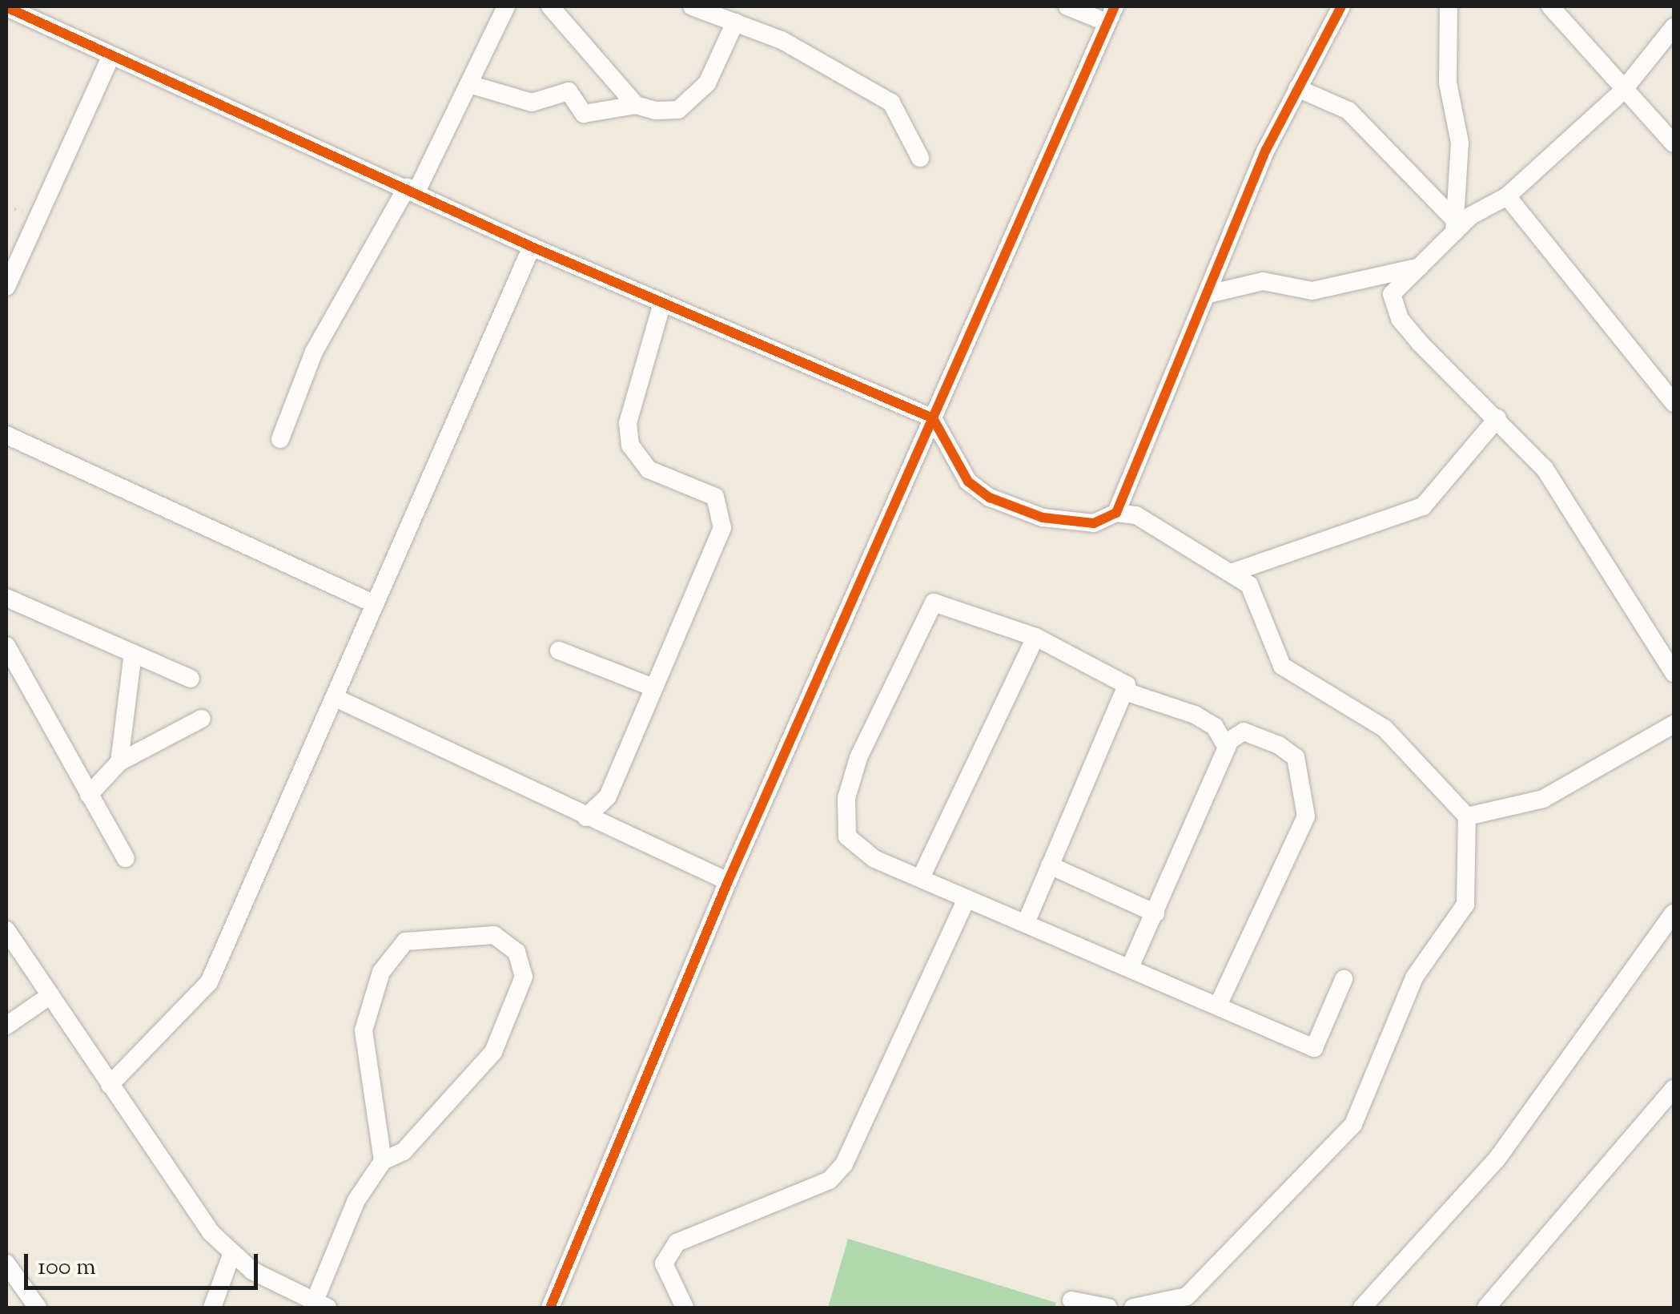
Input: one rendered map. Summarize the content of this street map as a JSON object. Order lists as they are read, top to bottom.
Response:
{
  "scale_bar": "100 m"
}
